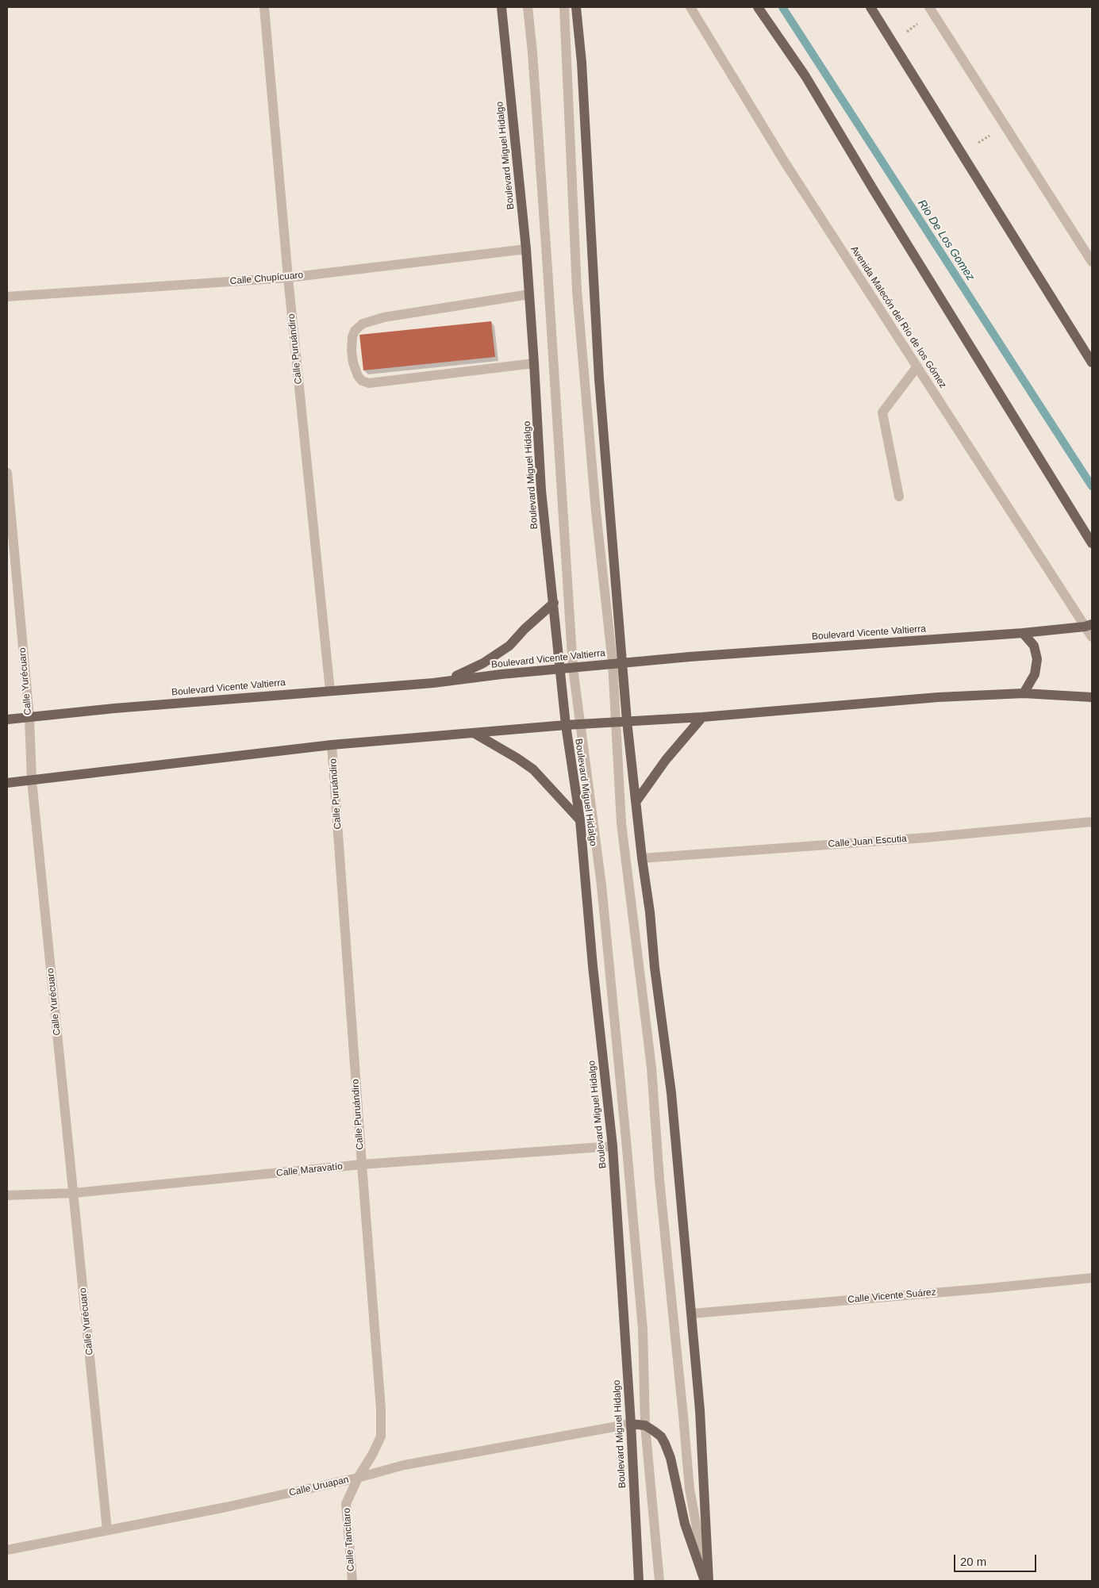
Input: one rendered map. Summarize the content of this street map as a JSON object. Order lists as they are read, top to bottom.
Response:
{
  "streets": {
    "main road": ["Boulevard Miguel Hidalgo", "Boulevard Vicente Valtierra"],
    "street": [
      "Calle Chupícuaro",
      "Avenida Malecón del Río de los Gómez",
      "Calle Puruándiro",
      "Calle Yurécuaro",
      "Calle Juan Escutia",
      "Calle Maravatío",
      "Calle Vicente Suárez",
      "Calle Uruapan",
      "Calle Tancítaro"
    ]
  },
  "crossings": [
    ["Boulevard Miguel Hidalgo", "Calle Chupícuaro"],
    ["Boulevard Miguel Hidalgo", "Boulevard Vicente Valtierra"],
    ["Boulevard Miguel Hidalgo", "Calle Maravatío"],
    ["Boulevard Miguel Hidalgo", "Calle Uruapan"],
    ["Calle Chupícuaro", "Calle Puruándiro"],
    ["Avenida Malecón del Río de los Gómez", "Boulevard Vicente Valtierra"],
    ["Calle Puruándiro", "Boulevard Vicente Valtierra"],
    ["Calle Puruándiro", "Calle Maravatío"],
    ["Calle Puruándiro", "Calle Uruapan"],
    ["Calle Puruándiro", "Calle Tancítaro"],
    ["Boulevard Vicente Valtierra", "Calle Yurécuaro"],
    ["Calle Yurécuaro", "Calle Maravatío"],
    ["Calle Yurécuaro", "Calle Uruapan"],
    ["Calle Uruapan", "Calle Tancítaro"]
  ],
  "water": ["Rio De Los Gomez"],
  "scale_bar": "20 m"
}
